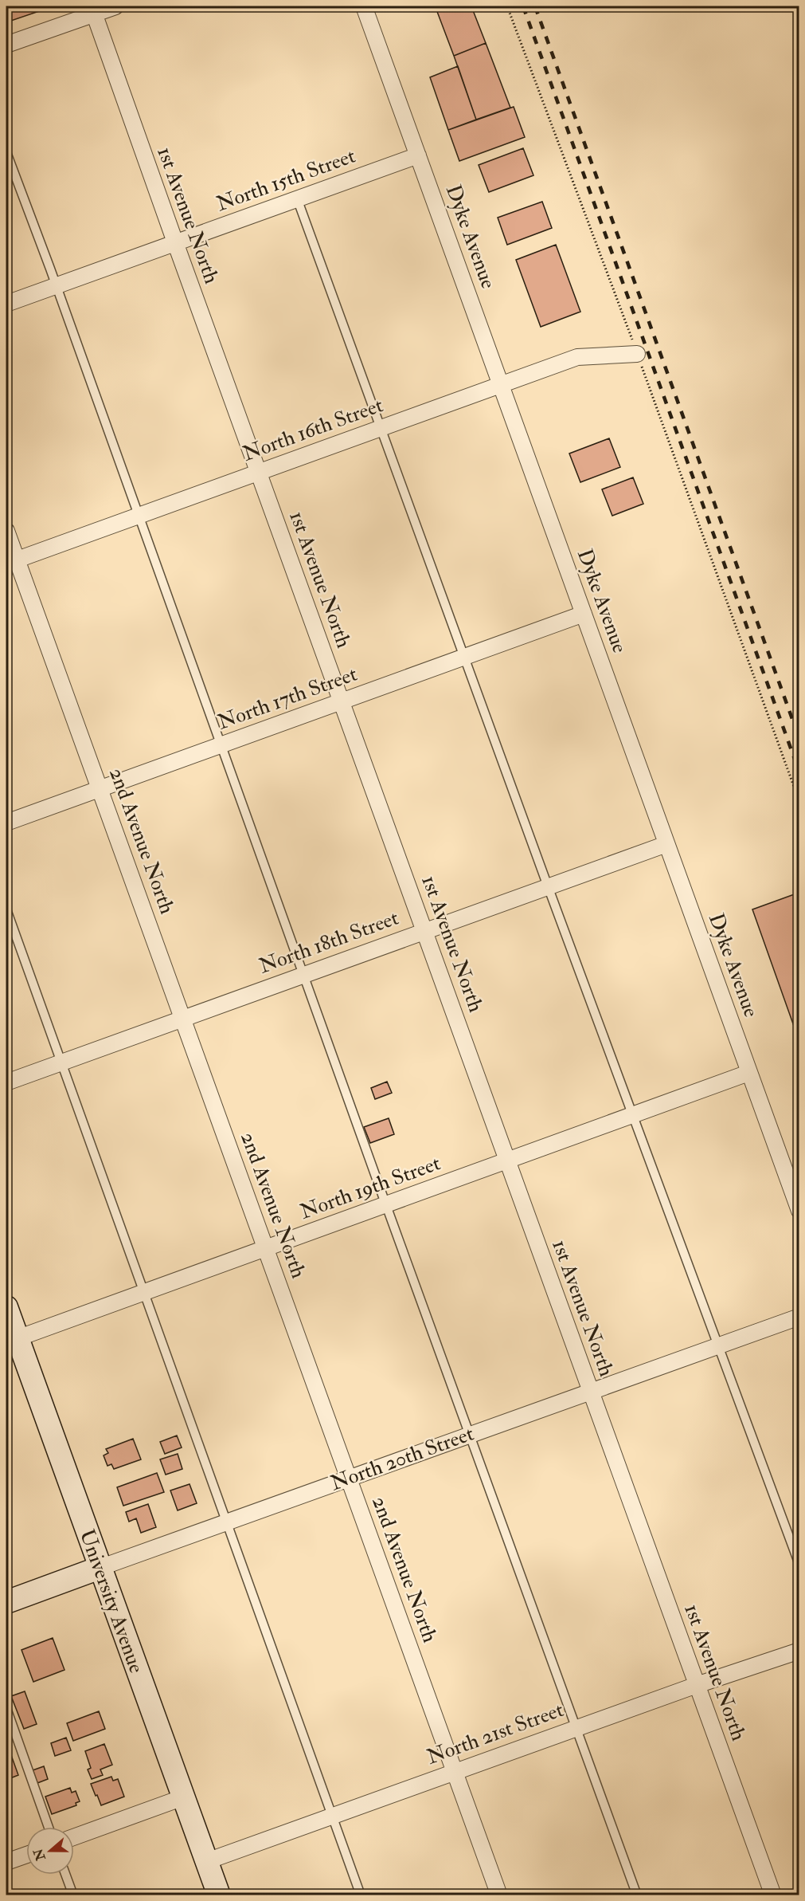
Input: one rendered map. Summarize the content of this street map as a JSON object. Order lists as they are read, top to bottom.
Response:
{
  "streets": {
    "street": [
      "North 15th Street",
      "1st Avenue North",
      "Dyke Avenue",
      "North 16th Street",
      "North 17th Street",
      "2nd Avenue North",
      "North 18th Street",
      "North 19th Street",
      "North 20th Street",
      "University Avenue",
      "North 21st Street"
    ]
  },
  "crossings": [
    ["North 15th Street", "1st Avenue North"],
    ["North 15th Street", "Dyke Avenue"],
    ["1st Avenue North", "North 16th Street"],
    ["1st Avenue North", "North 17th Street"],
    ["1st Avenue North", "North 18th Street"],
    ["1st Avenue North", "North 19th Street"],
    ["1st Avenue North", "North 20th Street"],
    ["1st Avenue North", "North 21st Street"],
    ["Dyke Avenue", "North 16th Street"],
    ["Dyke Avenue", "North 17th Street"],
    ["Dyke Avenue", "North 18th Street"],
    ["Dyke Avenue", "North 19th Street"],
    ["North 16th Street", "2nd Avenue North"],
    ["North 17th Street", "2nd Avenue North"],
    ["2nd Avenue North", "North 18th Street"],
    ["2nd Avenue North", "North 19th Street"],
    ["2nd Avenue North", "North 20th Street"],
    ["2nd Avenue North", "North 21st Street"],
    ["North 19th Street", "University Avenue"],
    ["North 20th Street", "University Avenue"],
    ["University Avenue", "North 21st Street"]
  ],
  "north": "left"
}
